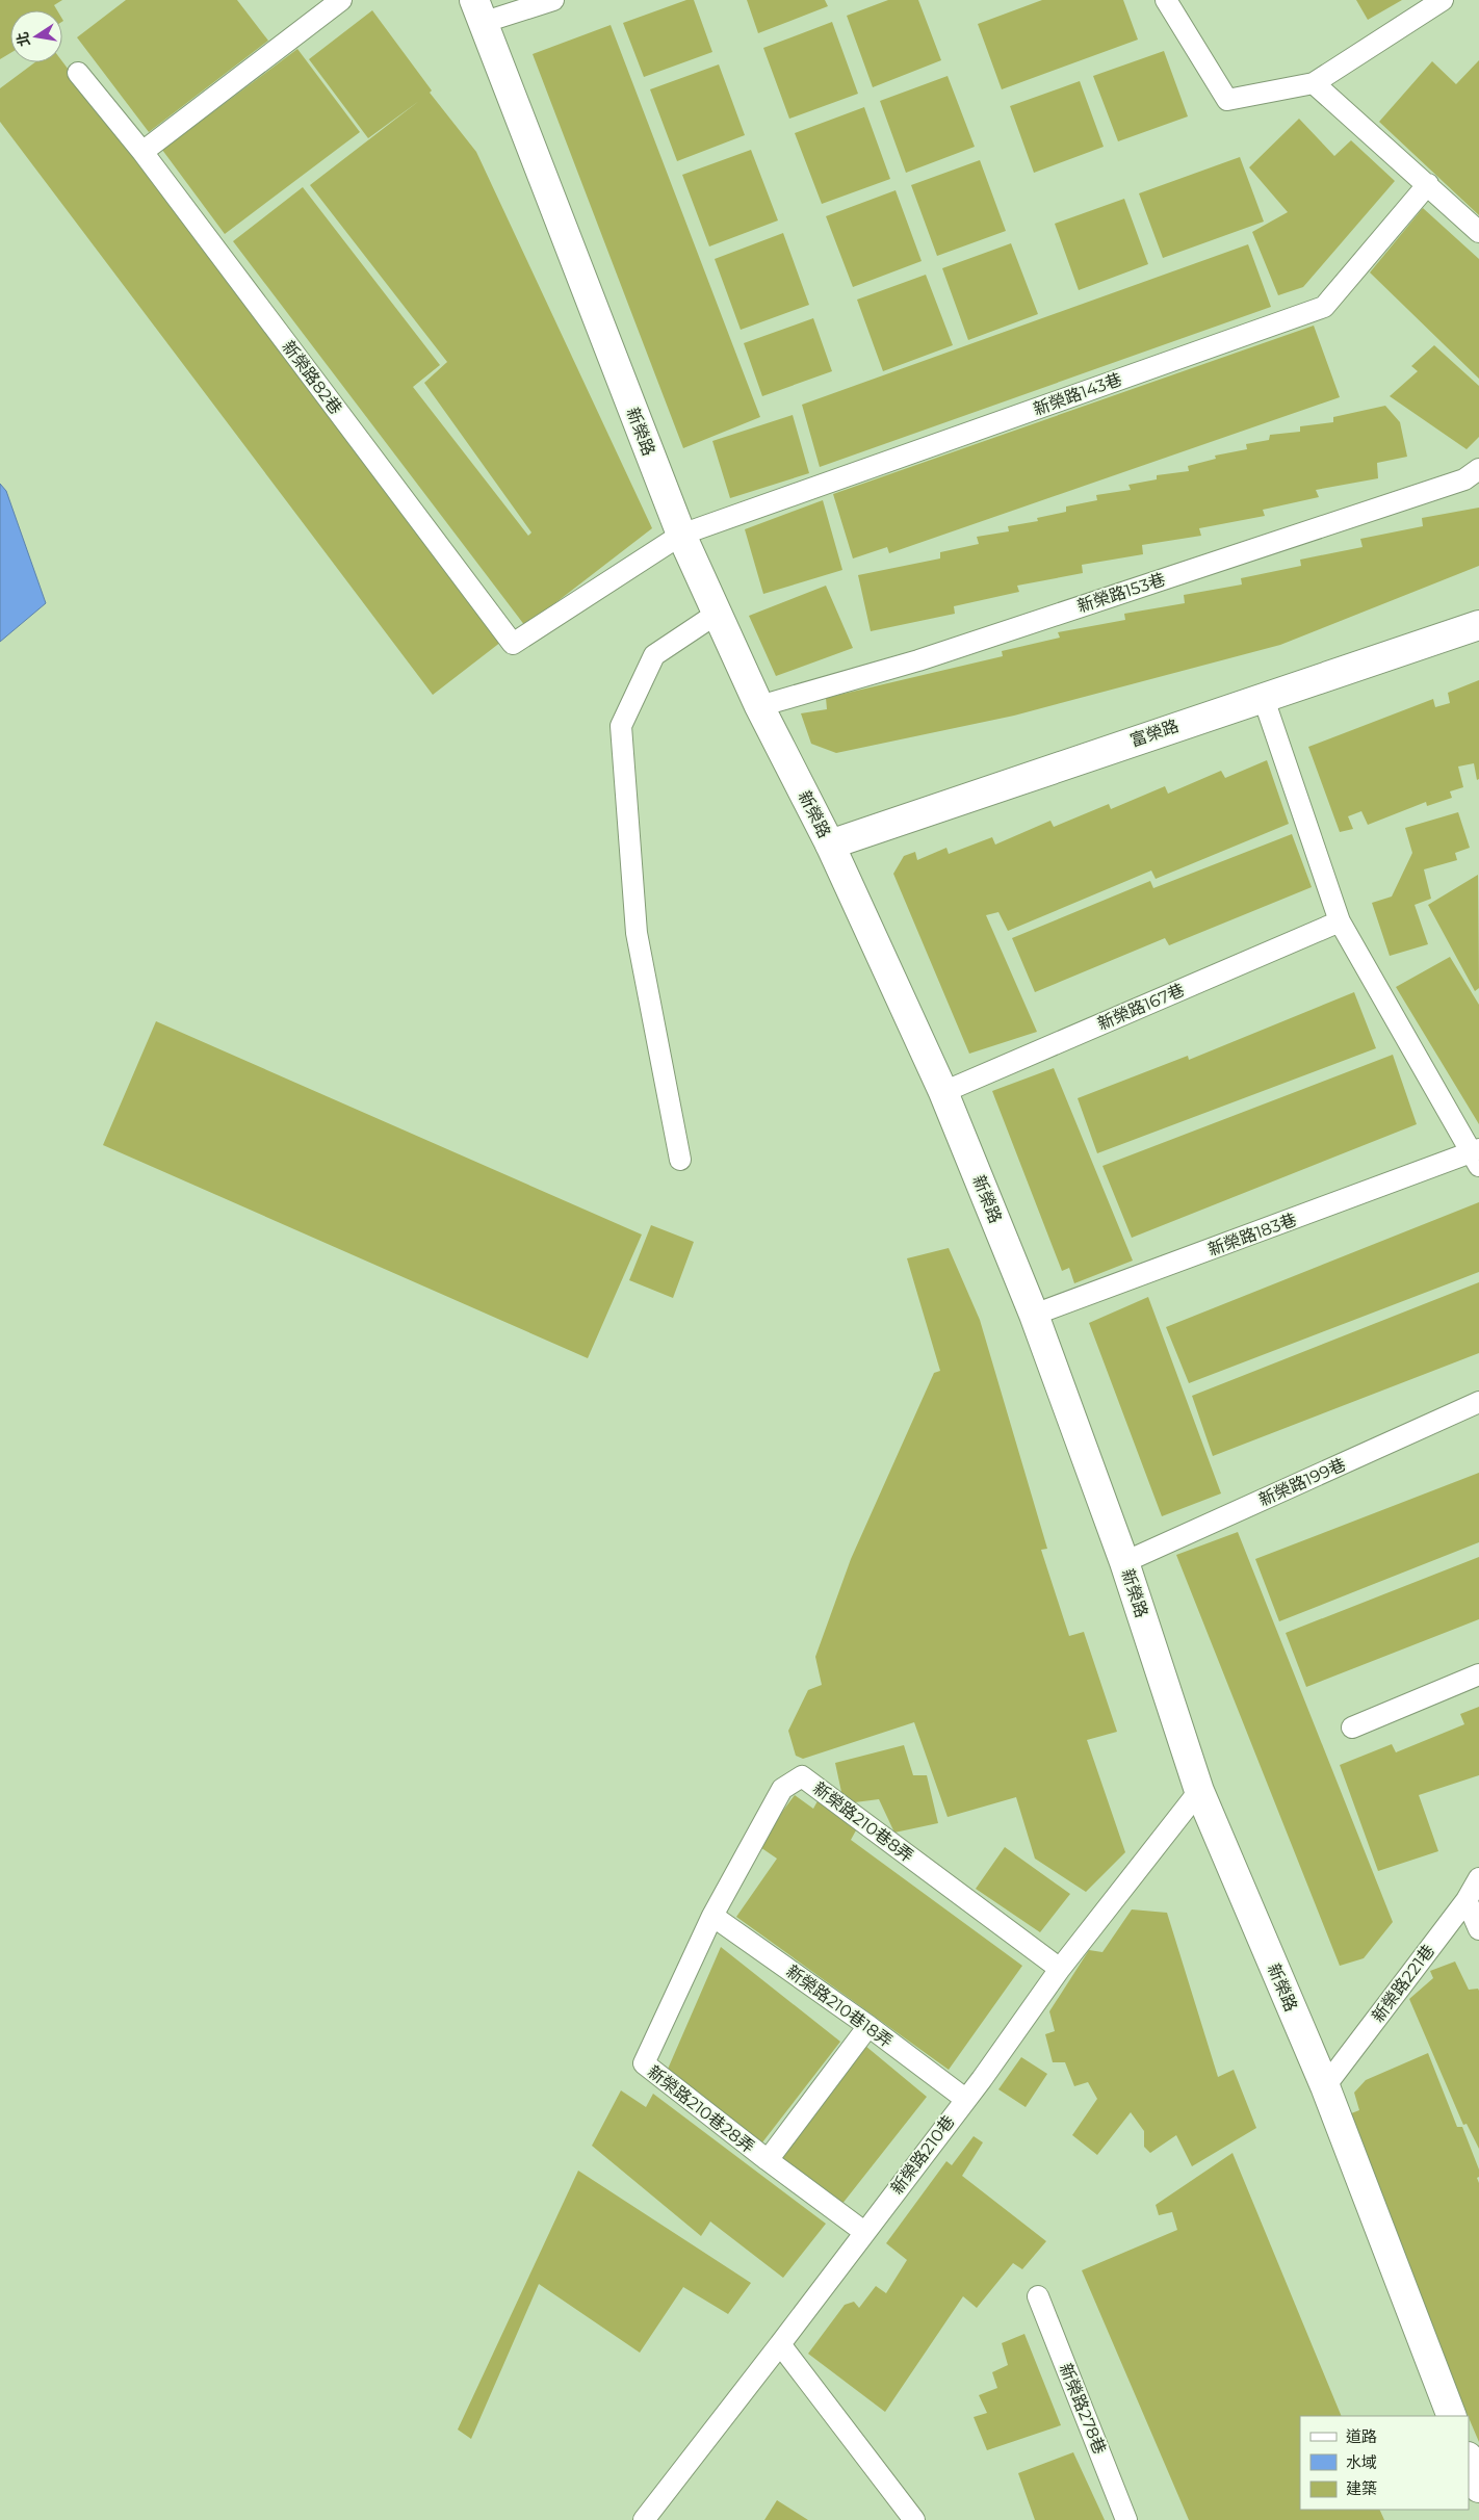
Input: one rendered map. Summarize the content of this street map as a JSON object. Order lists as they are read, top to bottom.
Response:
{
  "streets": {
    "street": ["新榮路", "富榮路"],
    "lane": [
      "新榮路82巷",
      "新榮路143巷",
      "新榮路153巷",
      "新榮路167巷",
      "新榮路183巷",
      "新榮路199巷",
      "新榮路210巷8弄",
      "新榮路221巷",
      "新榮路210巷18弄",
      "新榮路210巷28弄",
      "新榮路210巷",
      "新榮路278巷"
    ]
  },
  "crossings": [
    ["新榮路82巷", "新榮路143巷"],
    ["新榮路82巷", "新榮路"],
    ["新榮路143巷", "新榮路"],
    ["新榮路", "新榮路153巷"],
    ["新榮路", "富榮路"],
    ["新榮路", "新榮路167巷"],
    ["新榮路", "新榮路183巷"],
    ["新榮路", "新榮路199巷"],
    ["新榮路", "新榮路221巷"],
    ["新榮路", "新榮路210巷"],
    ["新榮路210巷8弄", "新榮路210巷18弄"],
    ["新榮路210巷8弄", "新榮路210巷28弄"],
    ["新榮路210巷8弄", "新榮路210巷"],
    ["新榮路210巷18弄", "新榮路210巷28弄"],
    ["新榮路210巷18弄", "新榮路210巷"],
    ["新榮路210巷28弄", "新榮路210巷"]
  ],
  "legend": ["道路", "水域", "建築"],
  "north": "left"
}
